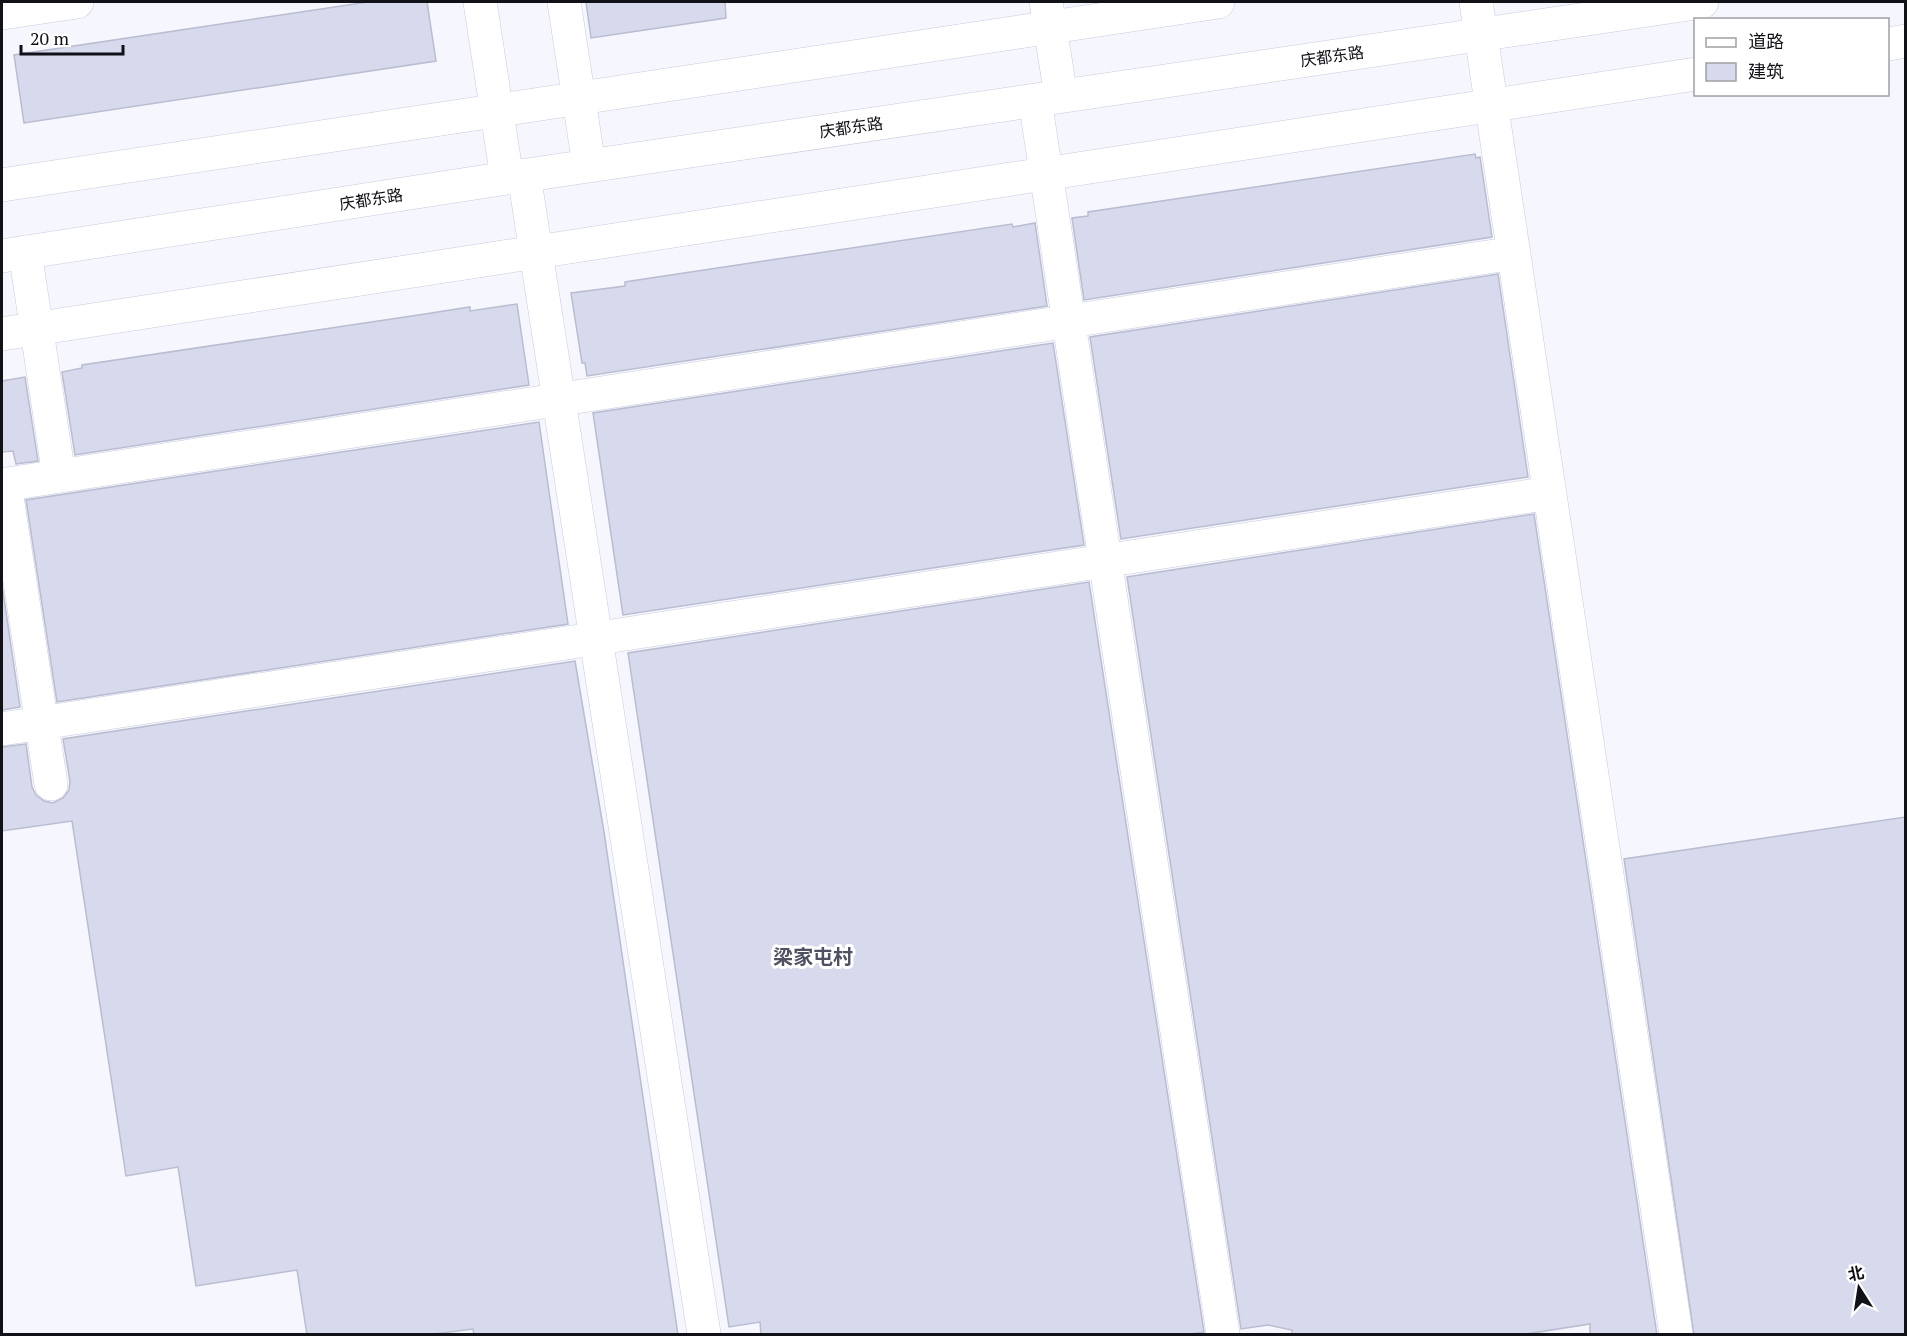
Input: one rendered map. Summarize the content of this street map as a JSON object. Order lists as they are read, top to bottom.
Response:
{
  "streets": {
    "street": ["庆都东路"]
  },
  "districts": ["梁家屯村"],
  "legend": ["道路", "建筑"],
  "scale_bar": "20 m",
  "north": "top"
}
